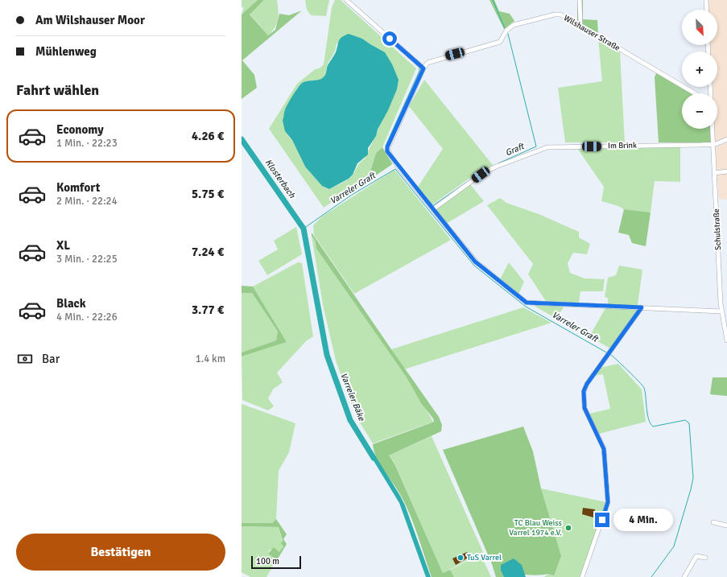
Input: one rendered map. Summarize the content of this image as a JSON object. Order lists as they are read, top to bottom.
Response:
{
  "streets": {
    "street": ["Wilshauser Straße", "Im Brink", "Schulstraße"]
  },
  "crossings": [
    ["Im Brink", "Schulstraße"]
  ],
  "water": [
    "Graft",
    "Klosterbach",
    "Varreler Graft",
    "Varreler Bäke"
  ],
  "places": ["TC Blau Weiss Varrel 1974 e.V.", "TuS Varrel"],
  "scale_bar": "100 m",
  "north": "bottom right",
  "page": {
    "banner": ["Am Wilshauser Moor", "Mühlenweg"],
    "map_buttons": ["+", "−"],
    "heading": "Fahrt wählen",
    "list": [
      {
        "name": "Economy",
        "note": "1 Min. · 22:23",
        "value": "4.26 €"
      },
      {
        "name": "Komfort",
        "note": "2 Min. · 22:24",
        "value": "5.75 €"
      },
      {
        "name": "XL",
        "note": "3 Min. · 22:25",
        "value": "7.24 €"
      },
      {
        "name": "Black",
        "note": "4 Min. · 22:26",
        "value": "3.77 €"
      }
    ],
    "pay": ["Bar", "1.4 km"],
    "bubble": "4 Min.",
    "buttons": "Bestätigen",
    "scale": "100 m"
  }
}
